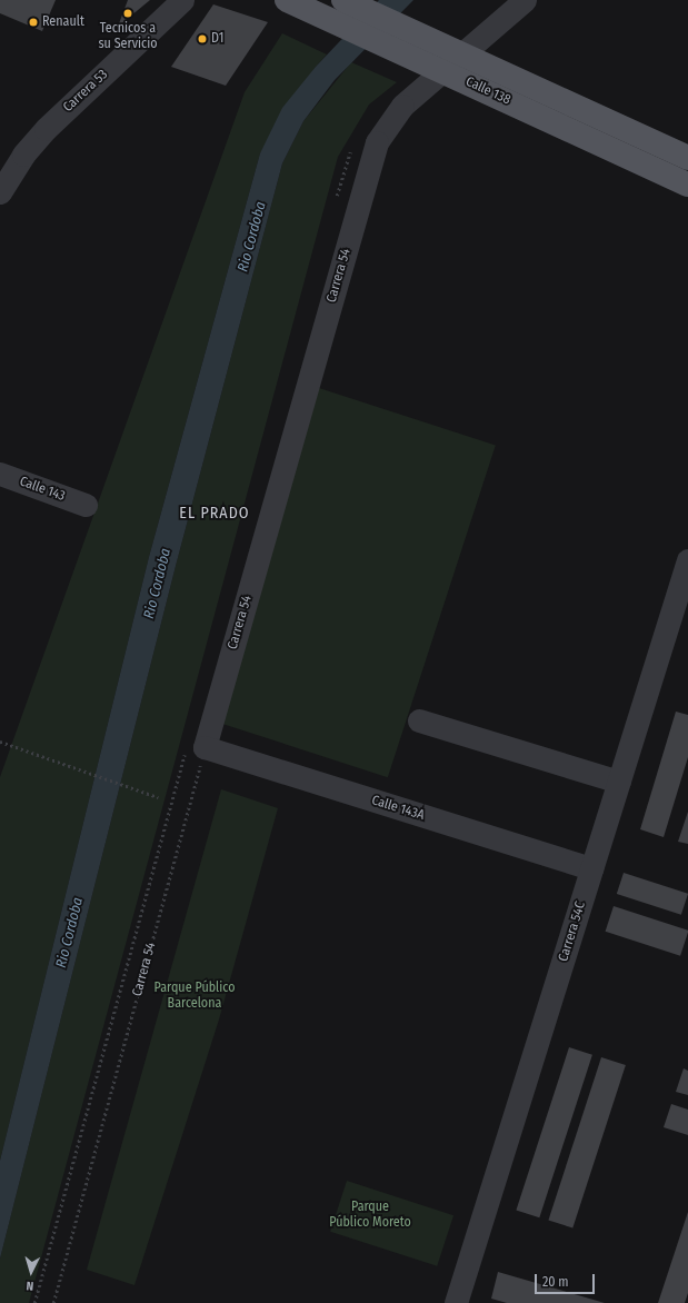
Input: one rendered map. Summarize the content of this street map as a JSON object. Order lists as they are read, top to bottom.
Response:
{
  "streets": {
    "main road": ["Calle 138"],
    "street": [
      "Carrera 53",
      "Carrera 54",
      "Calle 143",
      "Calle 143A",
      "Carrera 54C"
    ]
  },
  "crossings": [
    ["Calle 138", "Carrera 54"],
    ["Carrera 54", "Calle 143A"],
    ["Calle 143A", "Carrera 54C"]
  ],
  "districts": ["EL PRADO"],
  "water": ["Rio Cordoba"],
  "parks": ["Parque Público Barcelona", "Parque Público Moreto"],
  "places": ["Tecnicos a su Servicio", "Renault", "D1"],
  "scale_bar": "20 m",
  "north": "bottom"
}
